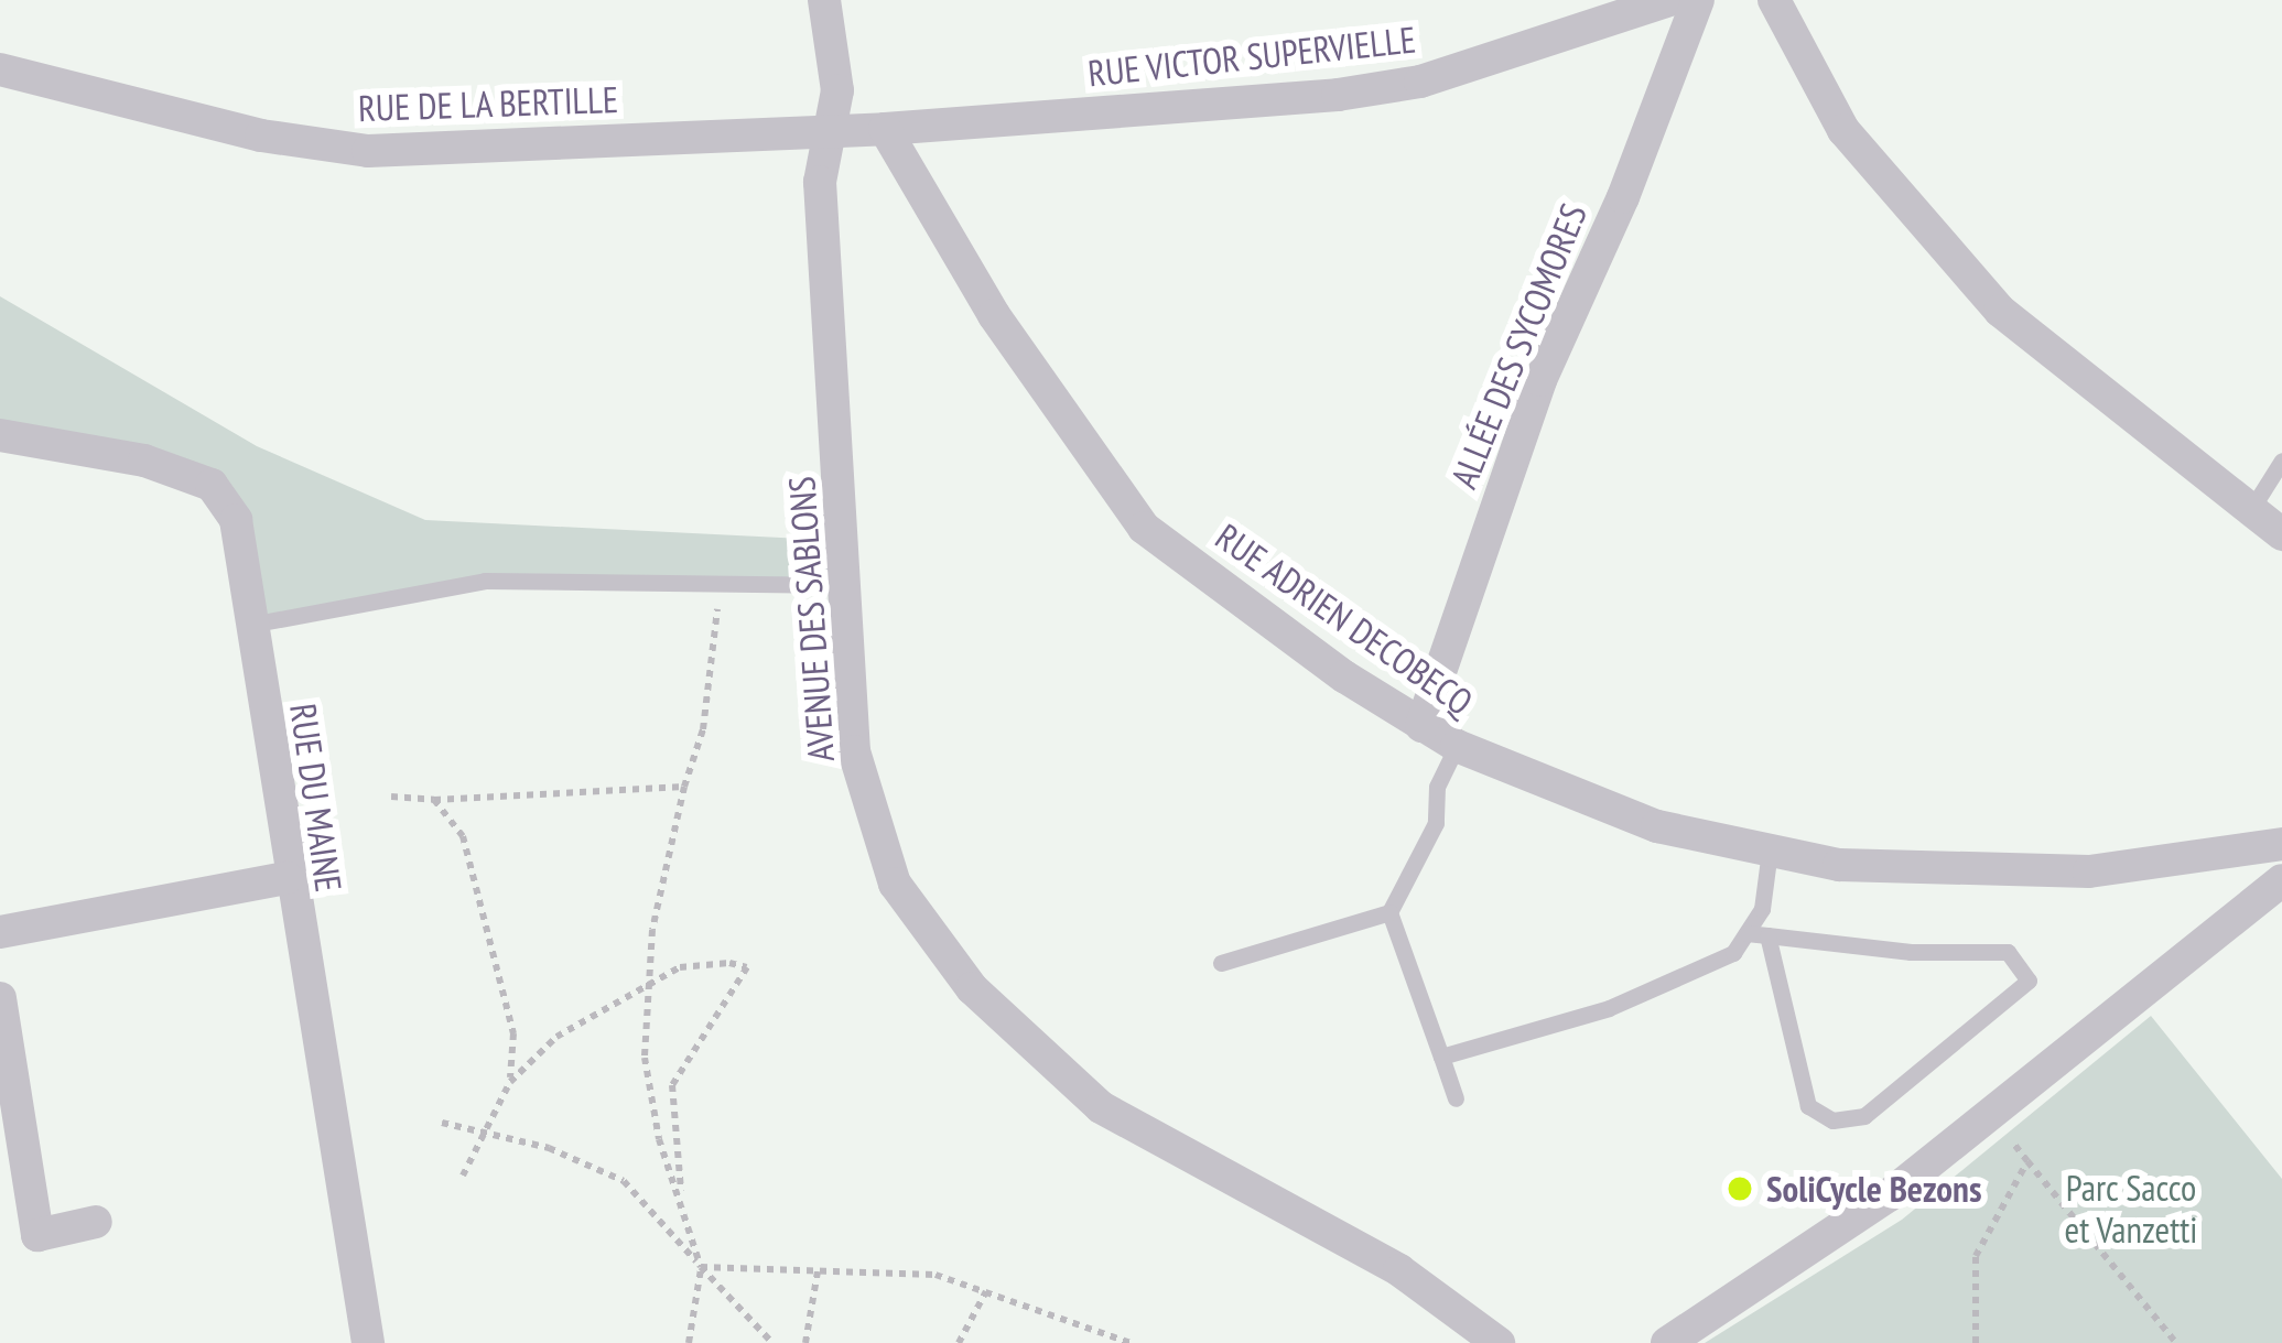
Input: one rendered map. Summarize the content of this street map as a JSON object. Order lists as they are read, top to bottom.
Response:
{
  "streets": {
    "street": [
      "RUE VICTOR SUPERVIELLE",
      "RUE DE LA BERTILLE",
      "ALLÉE DES SYCOMORES",
      "AVENUE DES SABLONS",
      "RUE ADRIEN DECOBECQ",
      "RUE DU MAINE"
    ]
  },
  "crossings": [
    ["RUE VICTOR SUPERVIELLE", "RUE DE LA BERTILLE"],
    ["RUE VICTOR SUPERVIELLE", "AVENUE DES SABLONS"],
    ["RUE VICTOR SUPERVIELLE", "RUE ADRIEN DECOBECQ"],
    ["RUE DE LA BERTILLE", "AVENUE DES SABLONS"],
    ["ALLÉE DES SYCOMORES", "RUE ADRIEN DECOBECQ"]
  ],
  "parks": ["Parc Sacco et Vanzetti"],
  "places": ["SoliCycle Bezons"]
}
